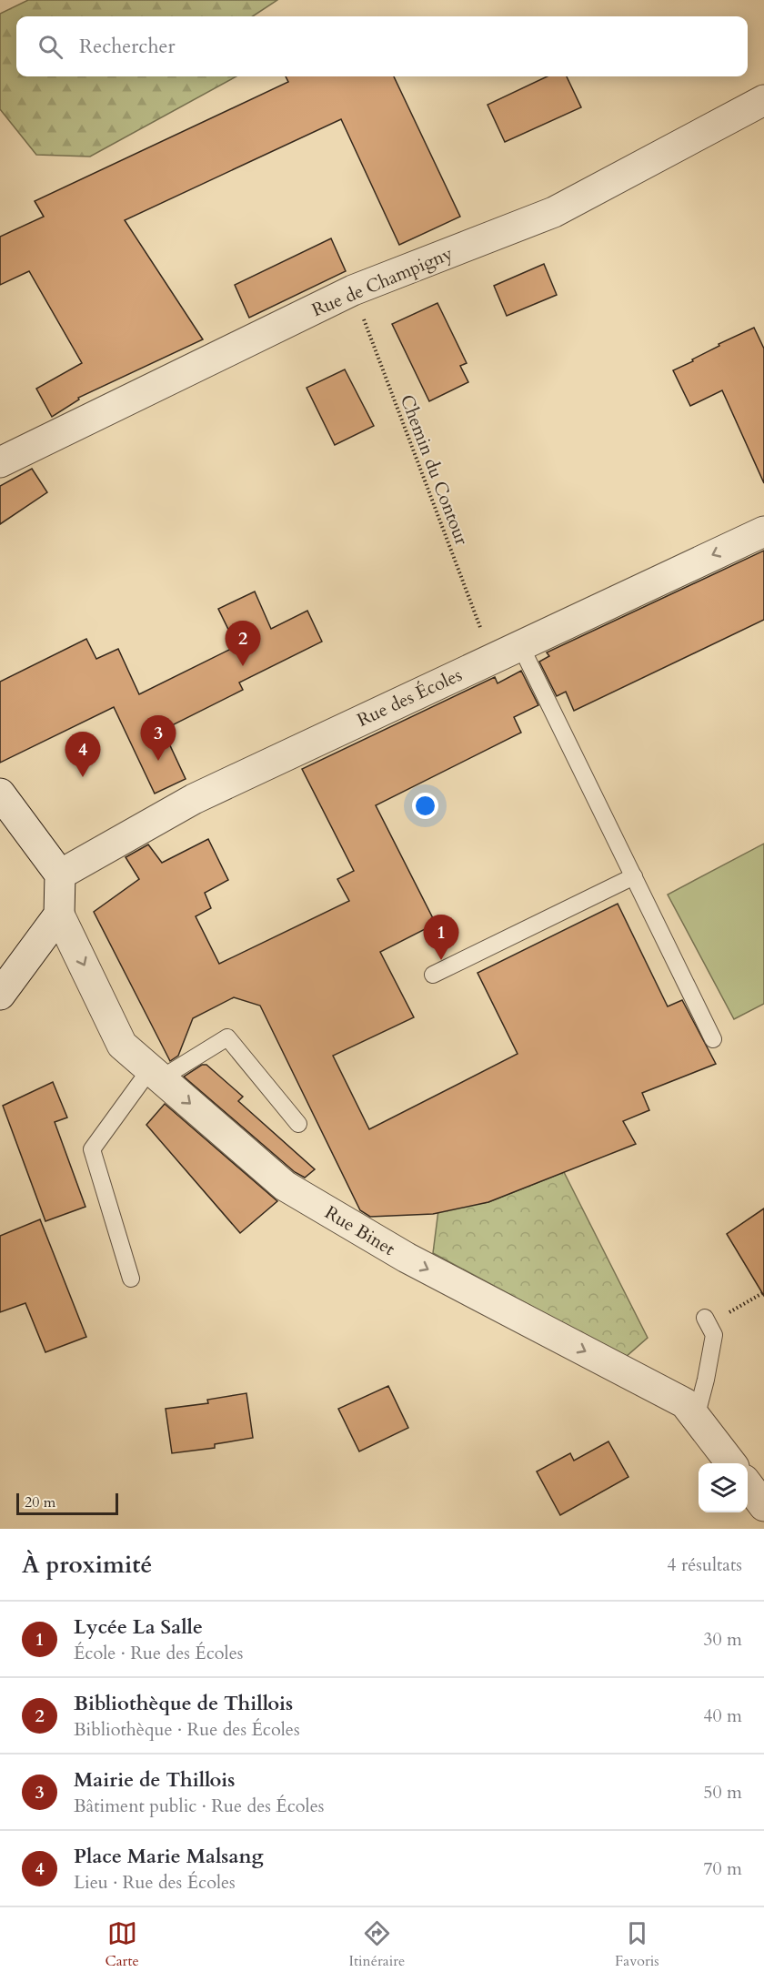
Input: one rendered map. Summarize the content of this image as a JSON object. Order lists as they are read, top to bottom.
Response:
{
  "streets": {
    "street": ["Rue de Champigny", "Rue des Écoles", "Rue Binet"],
    "path": ["Chemin du Contour"]
  },
  "crossings": [
    ["Rue de Champigny", "Chemin du Contour"],
    ["Chemin du Contour", "Rue des Écoles"]
  ],
  "one_way": ["Rue Binet"],
  "scale_bar": "20 m",
  "page": {
    "search": "Rechercher",
    "pins": [
      "2",
      "3",
      "4",
      "1"
    ],
    "scale": "20 m",
    "heading": ["À proximité", "4 résultats"],
    "list": [
      {
        "mark": "1",
        "name": "Lycée La Salle",
        "note": "École · Rue des Écoles",
        "value": "30 m"
      },
      {
        "mark": "2",
        "name": "Bibliothèque de Thillois",
        "note": "Bibliothèque · Rue des Écoles",
        "value": "40 m"
      },
      {
        "mark": "3",
        "name": "Mairie de Thillois",
        "note": "Bâtiment public · Rue des Écoles",
        "value": "50 m"
      },
      {
        "mark": "4",
        "name": "Place Marie Malsang",
        "note": "Lieu · Rue des Écoles",
        "value": "70 m"
      }
    ],
    "nav": ["Carte", "Itinéraire", "Favoris"]
  }
}
